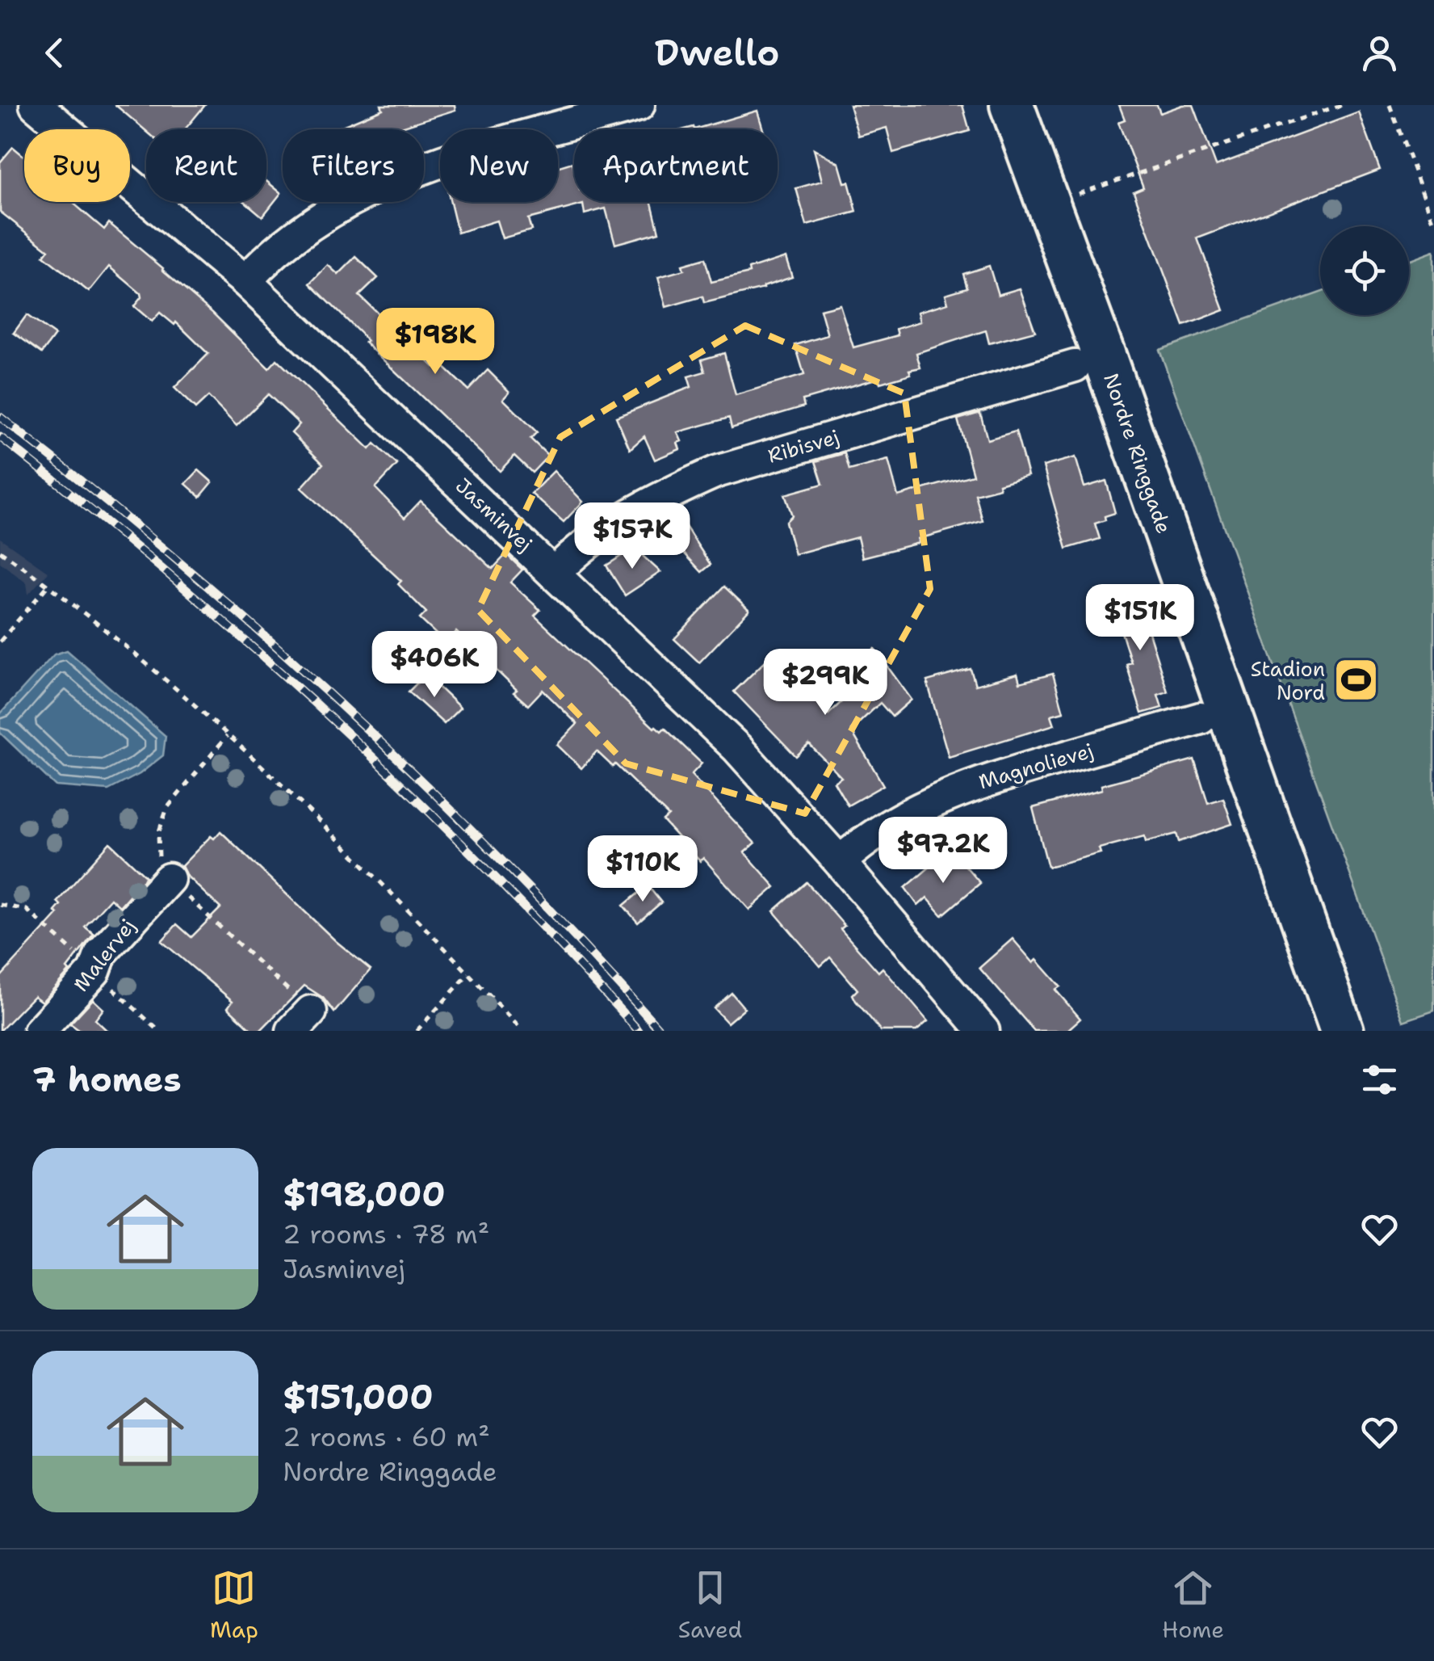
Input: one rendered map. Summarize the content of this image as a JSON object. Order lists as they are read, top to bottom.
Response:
{
  "streets": {
    "street": [
      "Ribisvej",
      "Nordre Ringgade",
      "Jasminvej",
      "Magnolievej",
      "Malervej"
    ]
  },
  "crossings": [
    ["Ribisvej", "Jasminvej"],
    ["Jasminvej", "Magnolievej"]
  ],
  "places": {
    "sports": ["Stadion Nord"]
  },
  "page": {
    "header": "Dwello",
    "chip": [
      "Buy",
      "Rent",
      "Filters",
      "New",
      "Apartment"
    ],
    "price": [
      "$198K",
      "$157K",
      "$151K",
      "$406K",
      "$299K",
      "$97.2K",
      "$110K"
    ],
    "heading": "7 homes",
    "list": [
      {
        "name": "$198,000",
        "note": "2 rooms · 78 m² · Jasminvej"
      },
      {
        "name": "$151,000",
        "note": "2 rooms · 60 m² · Nordre Ringgade"
      }
    ],
    "tabs": ["Map", "Saved", "Home"]
  }
}
